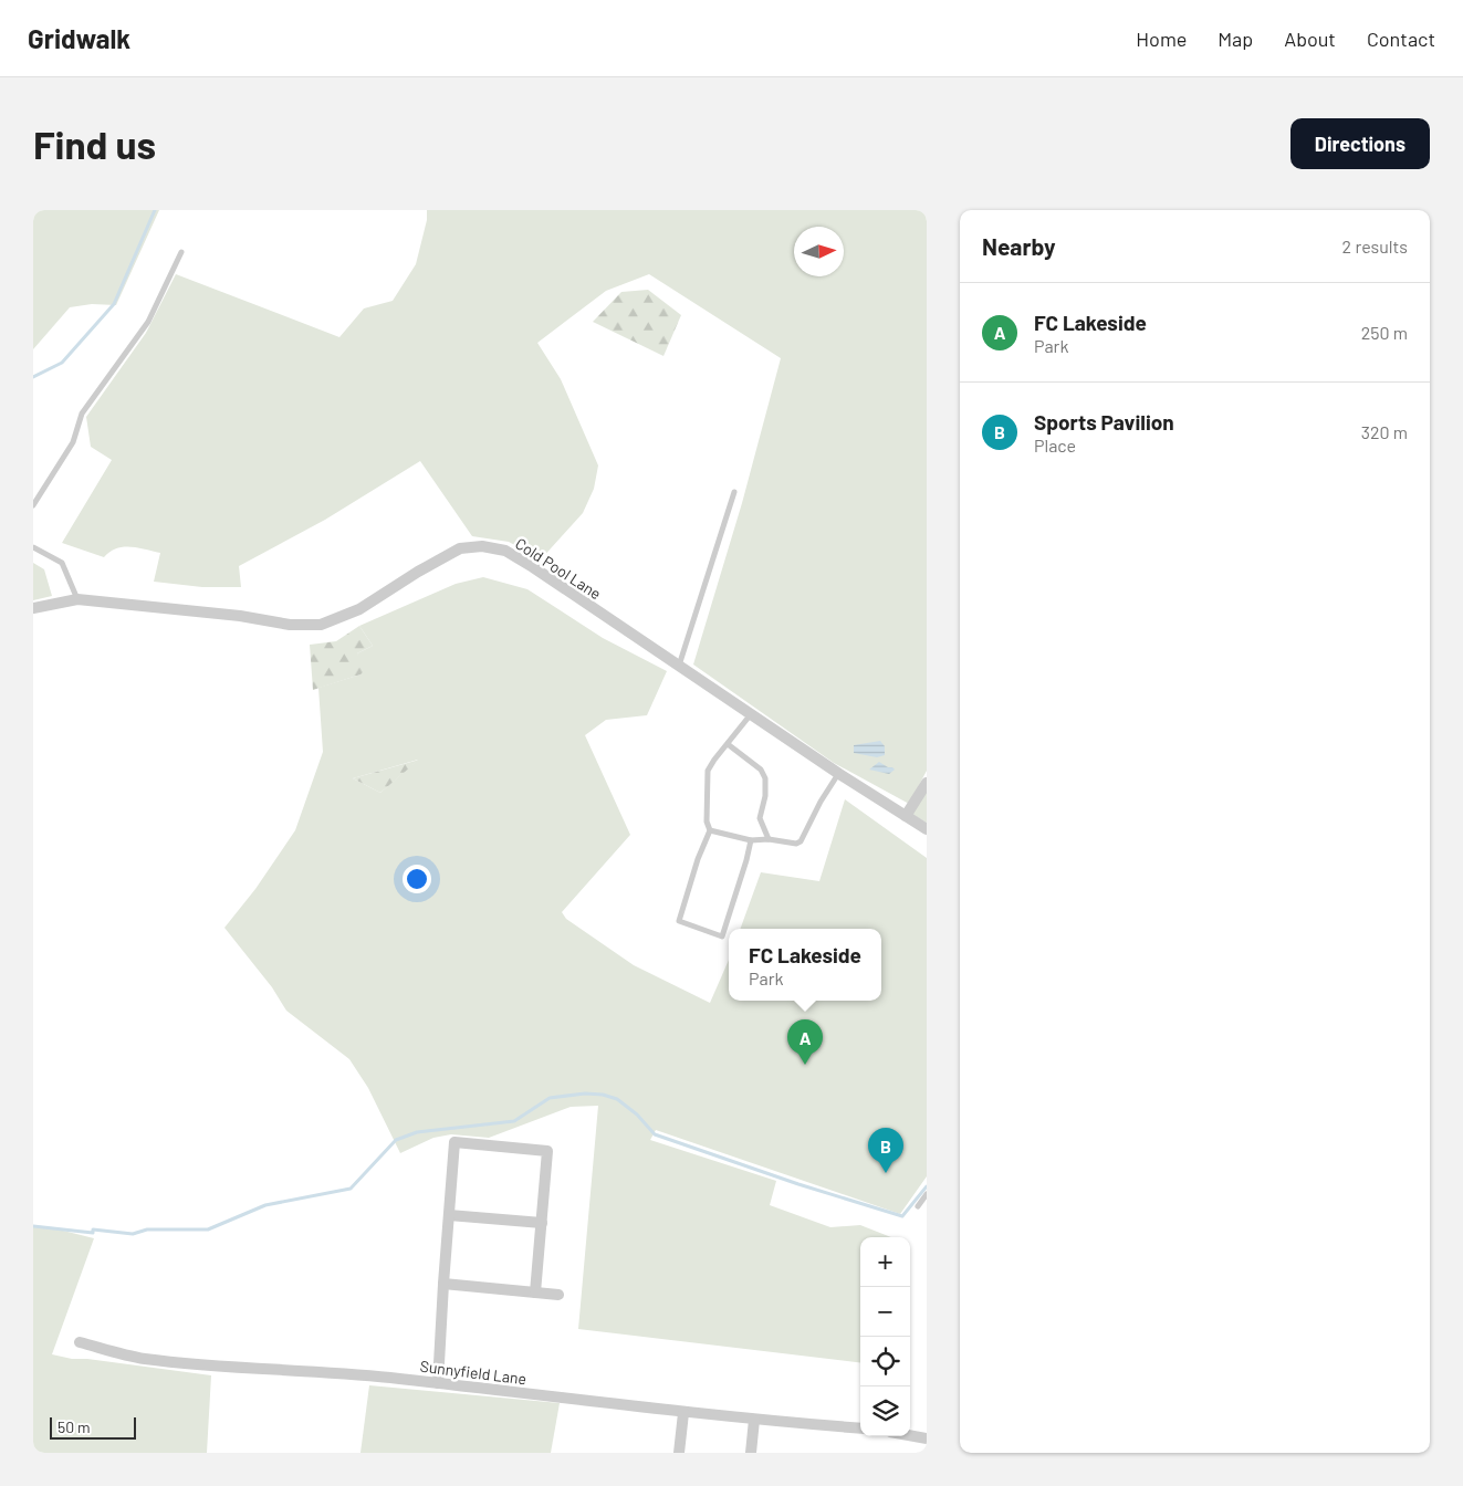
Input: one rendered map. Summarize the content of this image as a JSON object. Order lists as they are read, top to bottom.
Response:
{
  "streets": {
    "street": ["Cold Pool Lane", "Sunnyfield Lane"]
  },
  "scale_bar": "50 m",
  "north": "right",
  "page": {
    "header": "Gridwalk",
    "nav": [
      "Home",
      "Map",
      "About",
      "Contact"
    ],
    "buttons": "Directions",
    "title": "Find us",
    "heading": ["Nearby", "2 results"],
    "list": [
      {
        "mark": "A",
        "name": "FC Lakeside",
        "note": "Park",
        "value": "250 m"
      },
      {
        "mark": "B",
        "name": "Sports Pavilion",
        "note": "Place",
        "value": "320 m"
      }
    ],
    "popup": ["FC Lakeside", "Park"],
    "pins": ["A", "B"],
    "map_buttons": ["+", "−"],
    "scale": "50 m"
  }
}
